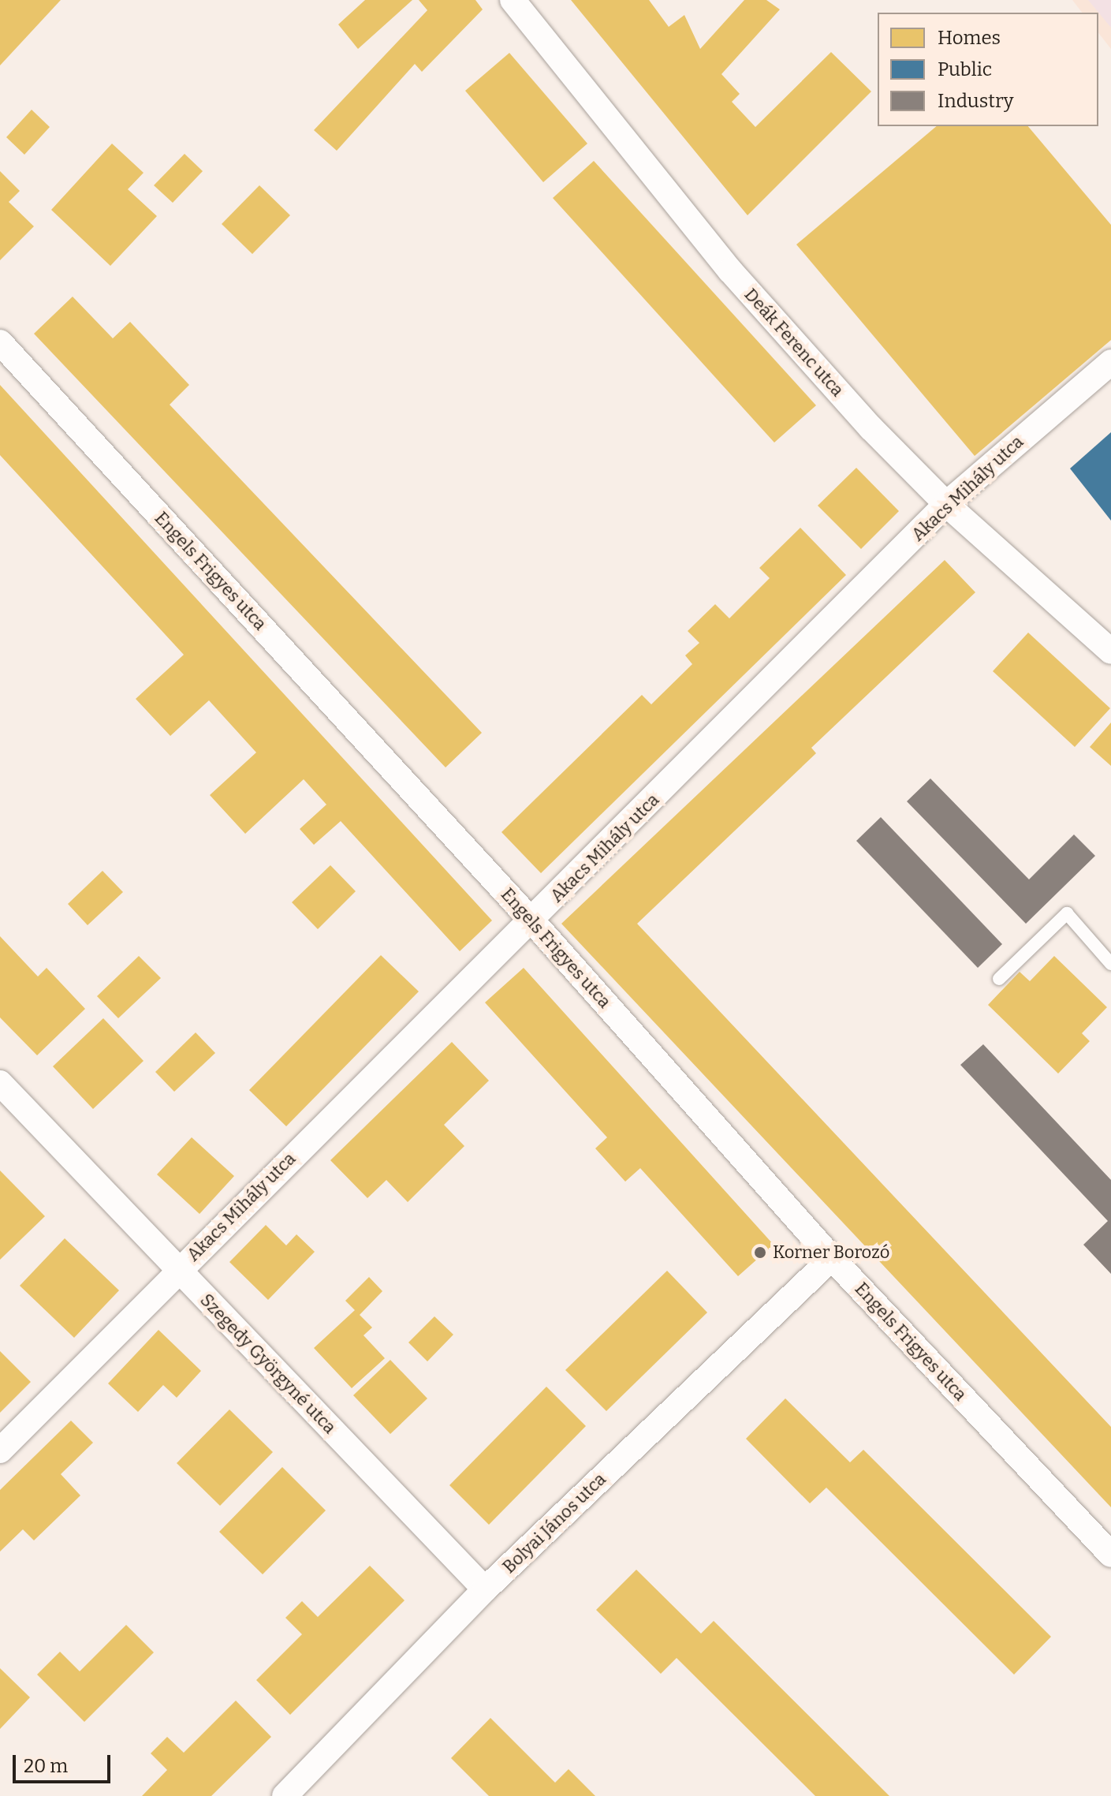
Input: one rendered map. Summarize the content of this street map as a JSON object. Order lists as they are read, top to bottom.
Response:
{
  "streets": {
    "street": [
      "Deák Ferenc utca",
      "Akacs Mihály utca",
      "Engels Frigyes utca",
      "Szegedy Györgyné utca",
      "Bolyai János utca"
    ]
  },
  "crossings": [
    ["Deák Ferenc utca", "Akacs Mihály utca"],
    ["Akacs Mihály utca", "Engels Frigyes utca"],
    ["Akacs Mihály utca", "Szegedy Györgyné utca"],
    ["Engels Frigyes utca", "Bolyai János utca"],
    ["Szegedy Györgyné utca", "Bolyai János utca"]
  ],
  "places": ["Korner Borozó"],
  "legend": ["Homes", "Public", "Industry"],
  "scale_bar": "20 m"
}
